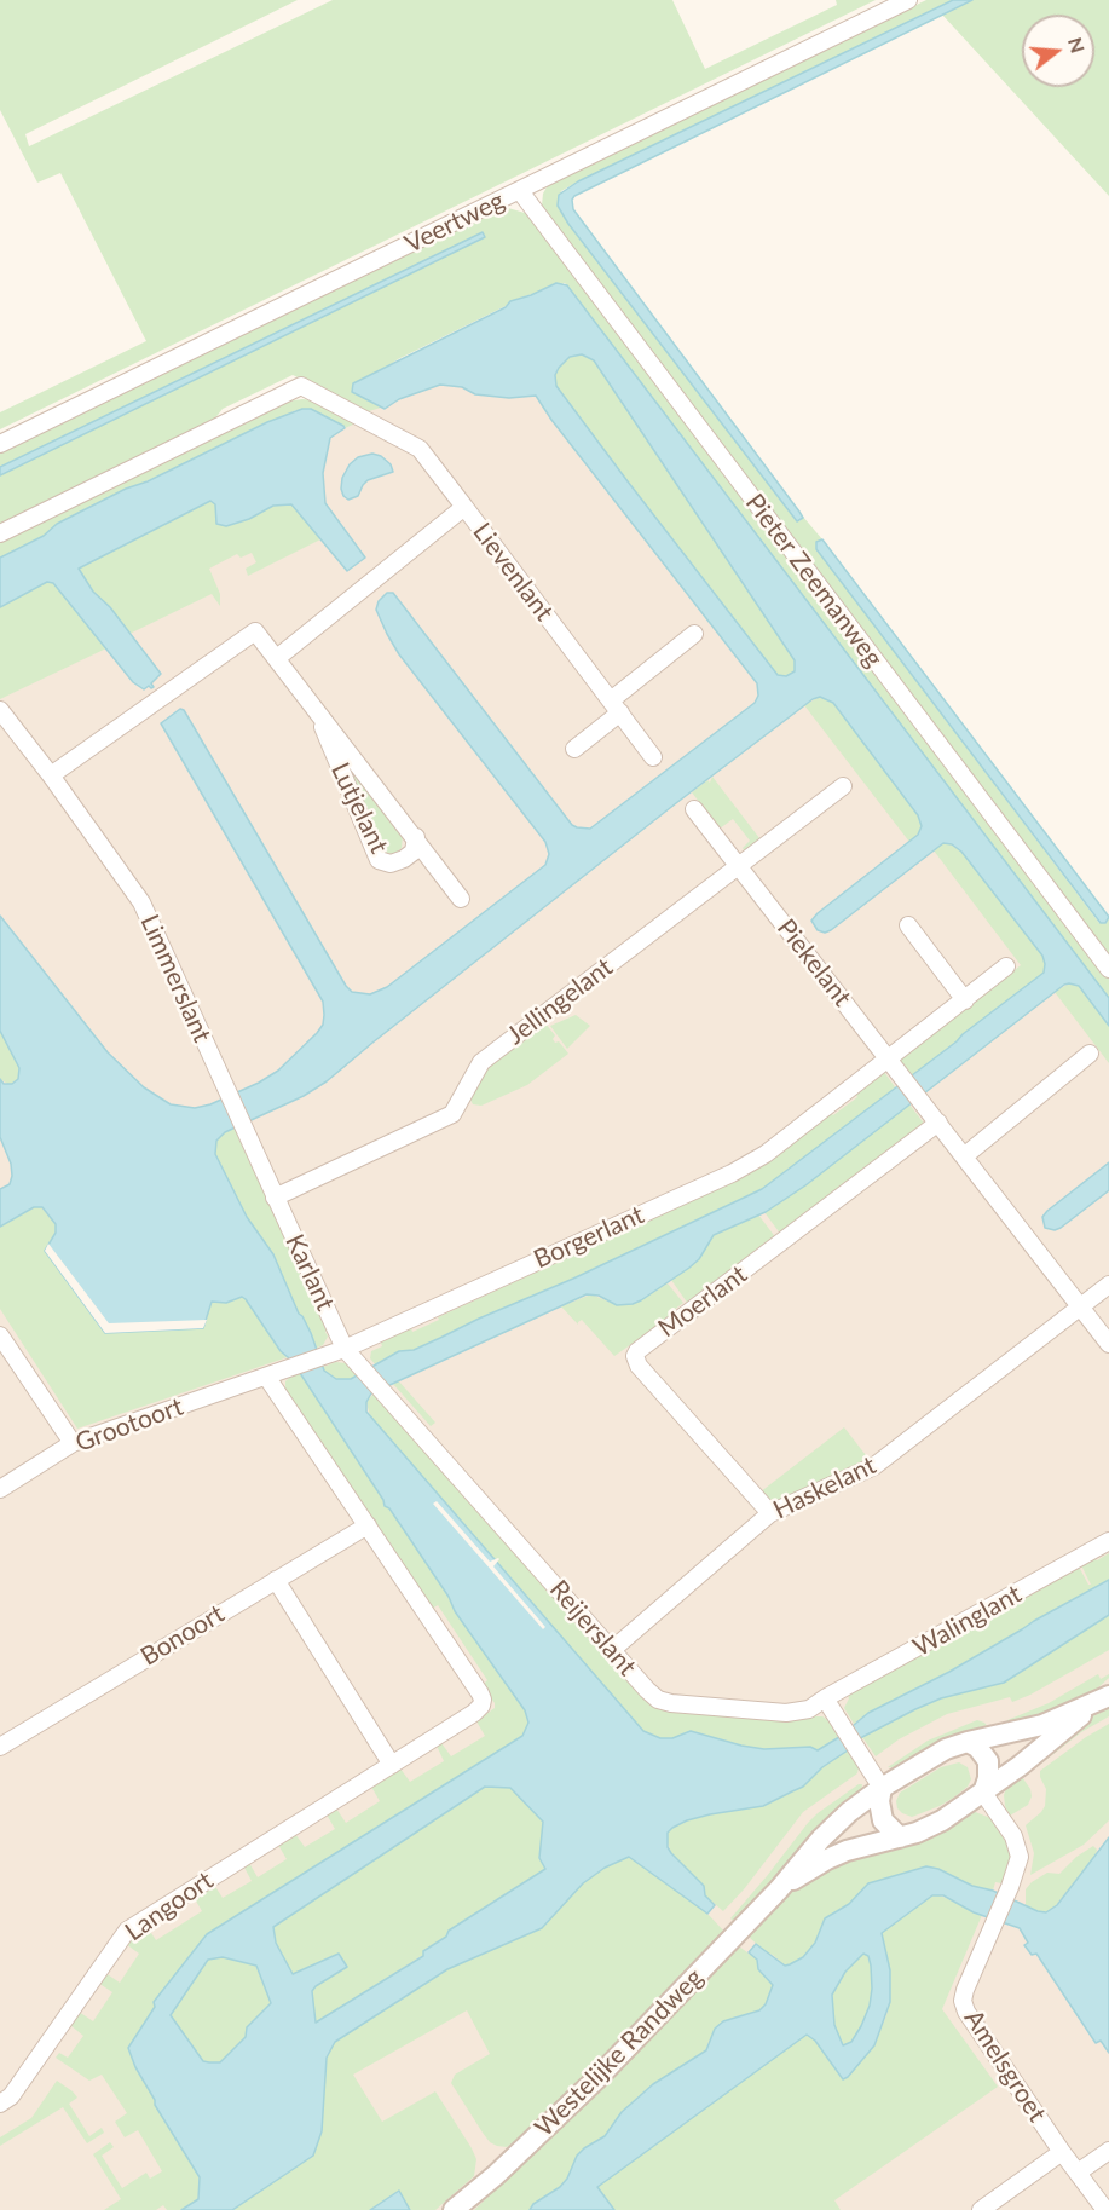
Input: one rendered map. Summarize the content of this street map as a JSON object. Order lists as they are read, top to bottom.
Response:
{
  "streets": {
    "street": [
      "Veertweg",
      "Lievenlant",
      "Pieter Zeemanweg",
      "Lutjelant",
      "Piekelant",
      "Limmerslant",
      "Jellingelant",
      "Borgerlant",
      "Karlant",
      "Moerlant",
      "Grootoort",
      "Haskelant",
      "Walinglant",
      "Reijerslant",
      "Bonoort",
      "Langoort",
      "Westelijke Randweg",
      "Amelsgroet"
    ]
  },
  "crossings": [
    ["Veertweg", "Pieter Zeemanweg"],
    ["Lievenlant", "Lutjelant"],
    ["Lutjelant", "Limmerslant"],
    ["Piekelant", "Jellingelant"],
    ["Piekelant", "Borgerlant"],
    ["Limmerslant", "Jellingelant"],
    ["Limmerslant", "Karlant"],
    ["Jellingelant", "Karlant"],
    ["Borgerlant", "Karlant"],
    ["Borgerlant", "Grootoort"],
    ["Borgerlant", "Reijerslant"],
    ["Borgerlant", "Langoort"],
    ["Karlant", "Reijerslant"],
    ["Moerlant", "Haskelant"],
    ["Grootoort", "Langoort"],
    ["Haskelant", "Reijerslant"],
    ["Walinglant", "Reijerslant"],
    ["Bonoort", "Langoort"],
    ["Westelijke Randweg", "Amelsgroet"]
  ],
  "north": "right"
}
